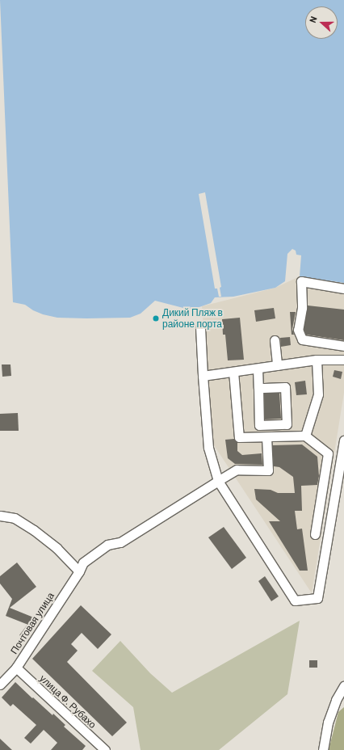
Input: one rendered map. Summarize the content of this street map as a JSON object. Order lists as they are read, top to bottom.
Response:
{
  "streets": {
    "street": ["Почтовая улица", "улица Ф. Рубахо"]
  },
  "crossings": [
    ["Почтовая улица", "улица Ф. Рубахо"]
  ],
  "places": ["Дикий Пляж в районе порта"],
  "north": "left"
}
